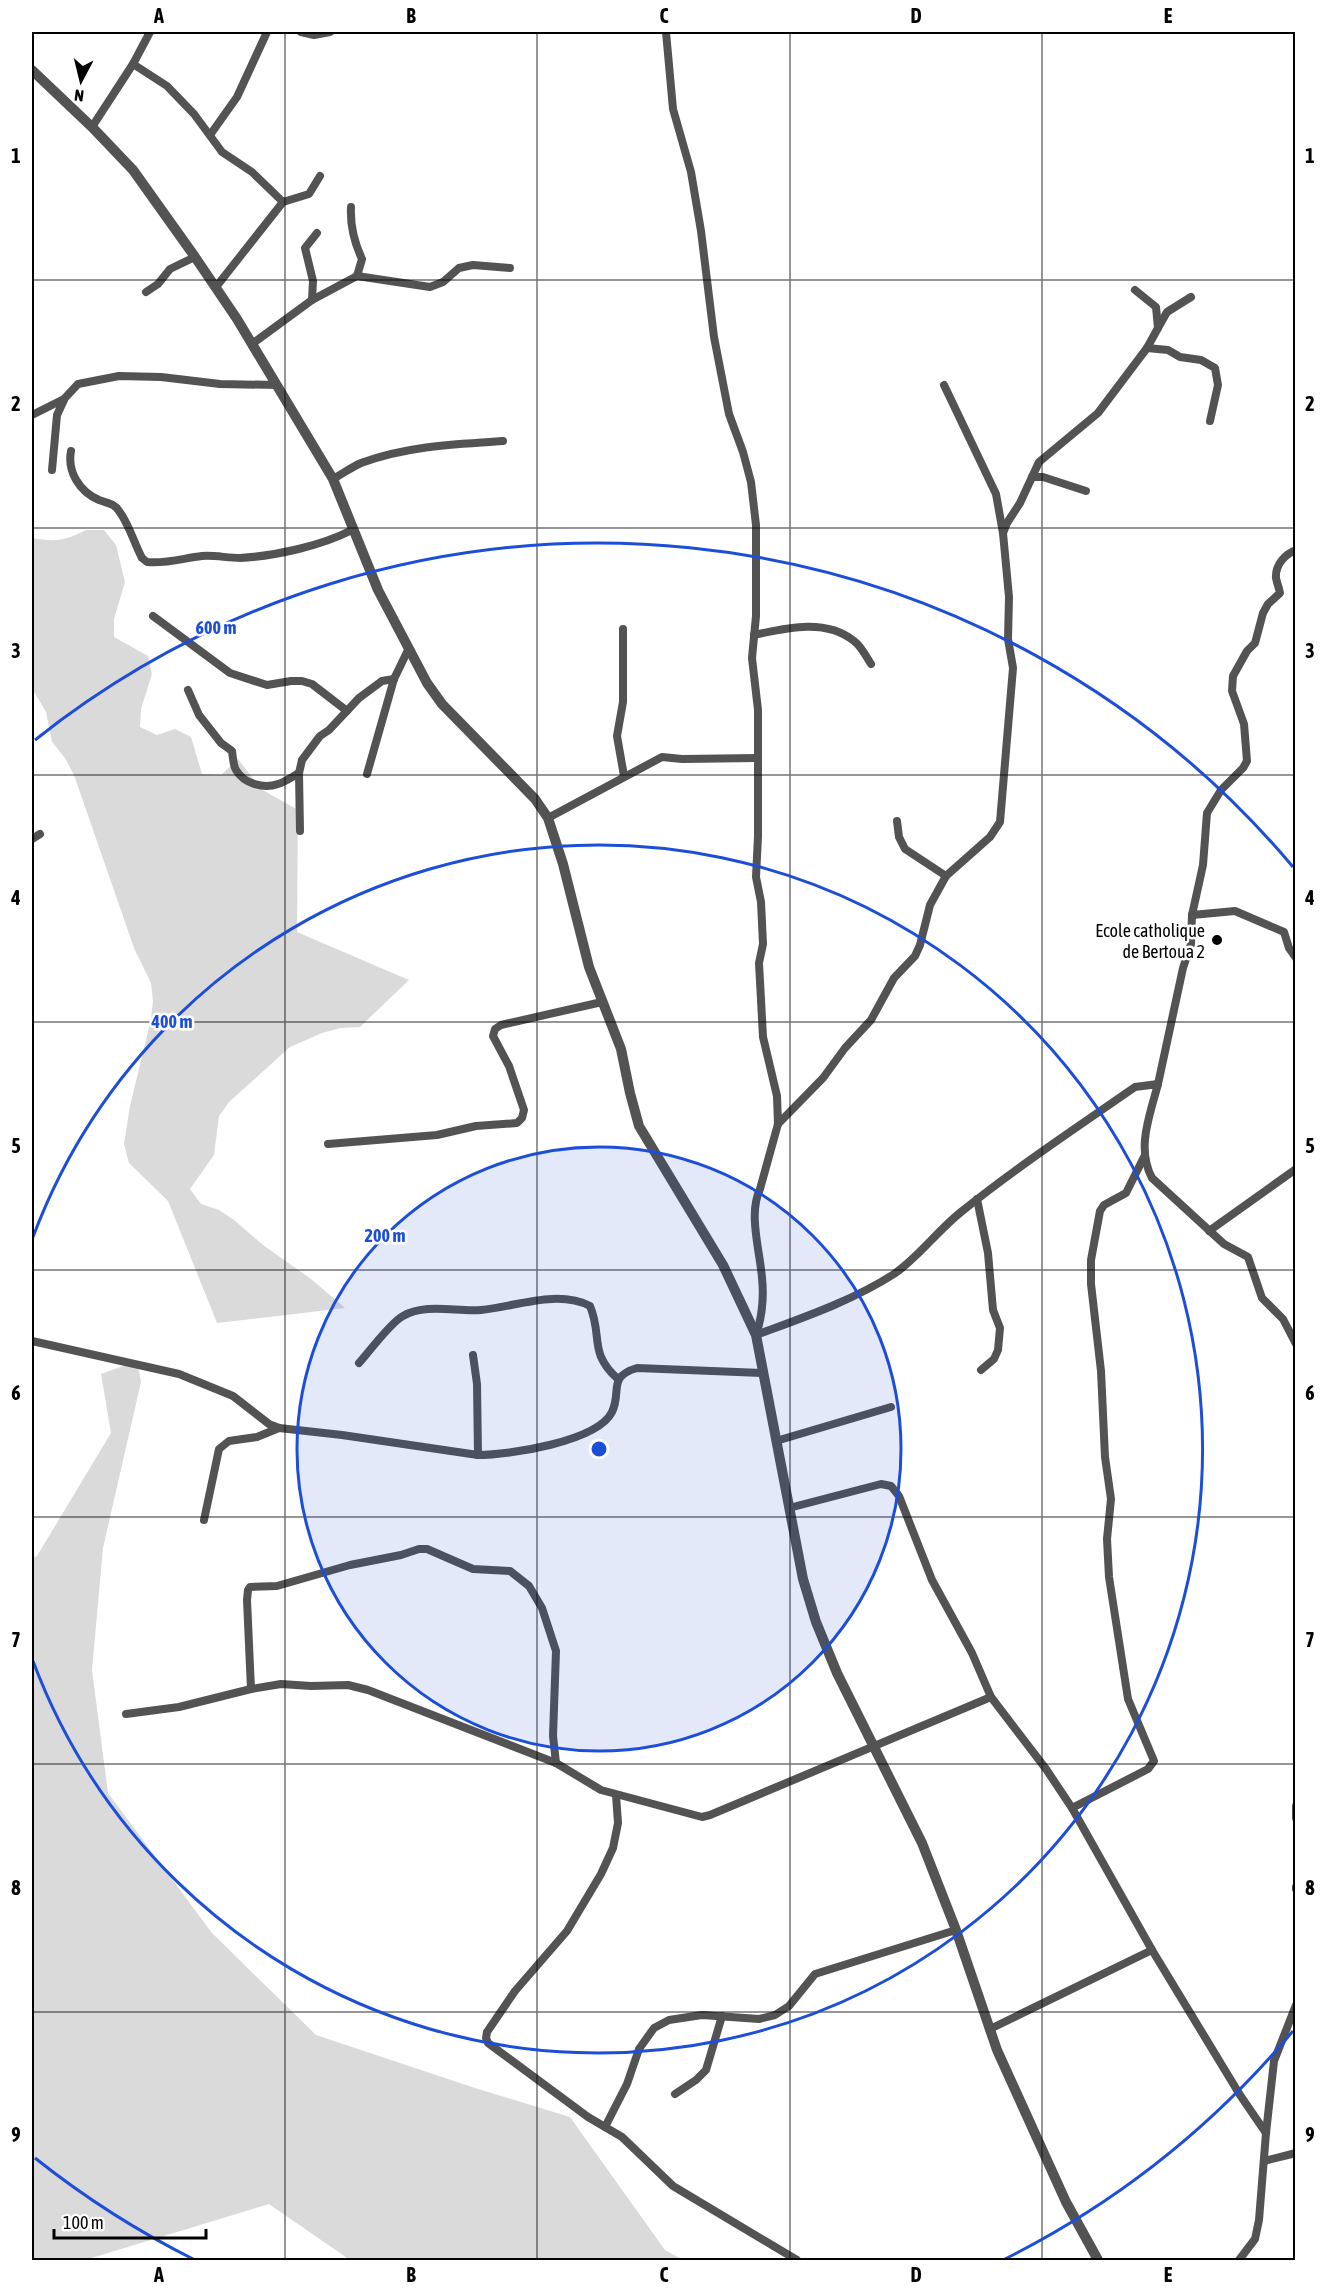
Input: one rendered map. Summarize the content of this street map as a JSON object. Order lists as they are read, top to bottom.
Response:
{
  "places": ["Ecole catholique de Bertoua 2"],
  "scale_bar": "100 m",
  "north": "bottom",
  "grid": {
    "columns": [
      "A",
      "B",
      "C",
      "D",
      "E"
    ],
    "rows": [
      "1",
      "2",
      "3",
      "4",
      "5",
      "6",
      "7",
      "8",
      "9"
    ]
  },
  "rings": ["600 m", "400 m", "200 m"]
}
